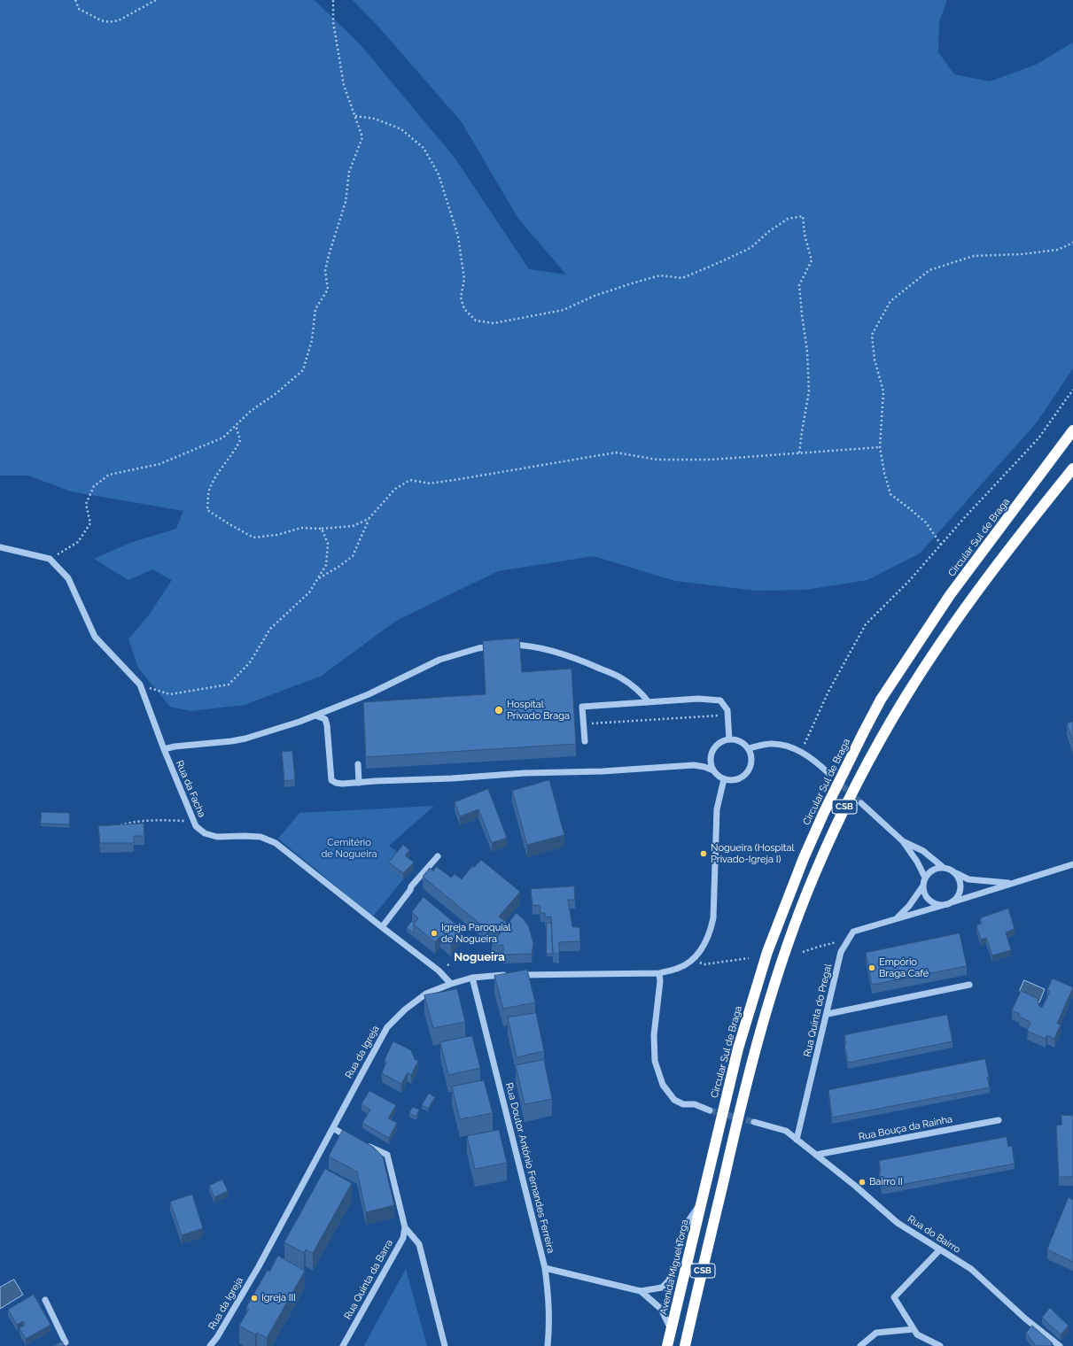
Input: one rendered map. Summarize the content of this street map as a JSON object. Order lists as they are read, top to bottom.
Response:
{
  "streets": {
    "highway": ["Circular Sul de Braga", "CSB", "Avenida Miguel Torga"],
    "street": [
      "Rua da Facha",
      "Rua Quinta do Pregal",
      "Rua da Igreja",
      "Rua Bouça da Rainha",
      "Rua Doutor António Fernandes Ferreira",
      "Rua do Bairro",
      "Rua Quinta da Barra"
    ]
  },
  "crossings": [
    ["Circular Sul de Braga", "Rua Doutor António Fernandes Ferreira"],
    ["Circular Sul de Braga", "Avenida Miguel Torga"],
    ["Rua da Facha", "Rua da Igreja"],
    ["Rua Quinta do Pregal", "Rua do Bairro"],
    ["Rua da Igreja", "Rua Doutor António Fernandes Ferreira"],
    ["Rua Bouça da Rainha", "Rua do Bairro"],
    ["Rua Doutor António Fernandes Ferreira", "Avenida Miguel Torga"]
  ],
  "districts": ["Nogueira"],
  "parks": ["Cemitério de Nogueira"],
  "places": [
    "Hospital Privado Braga",
    "Nogueira (Hospital Privado-Igreja I)",
    "Igreja Paroquial de Nogueira",
    "Empório Braga Café",
    "Bairro II",
    "Igreja III"
  ]
}
